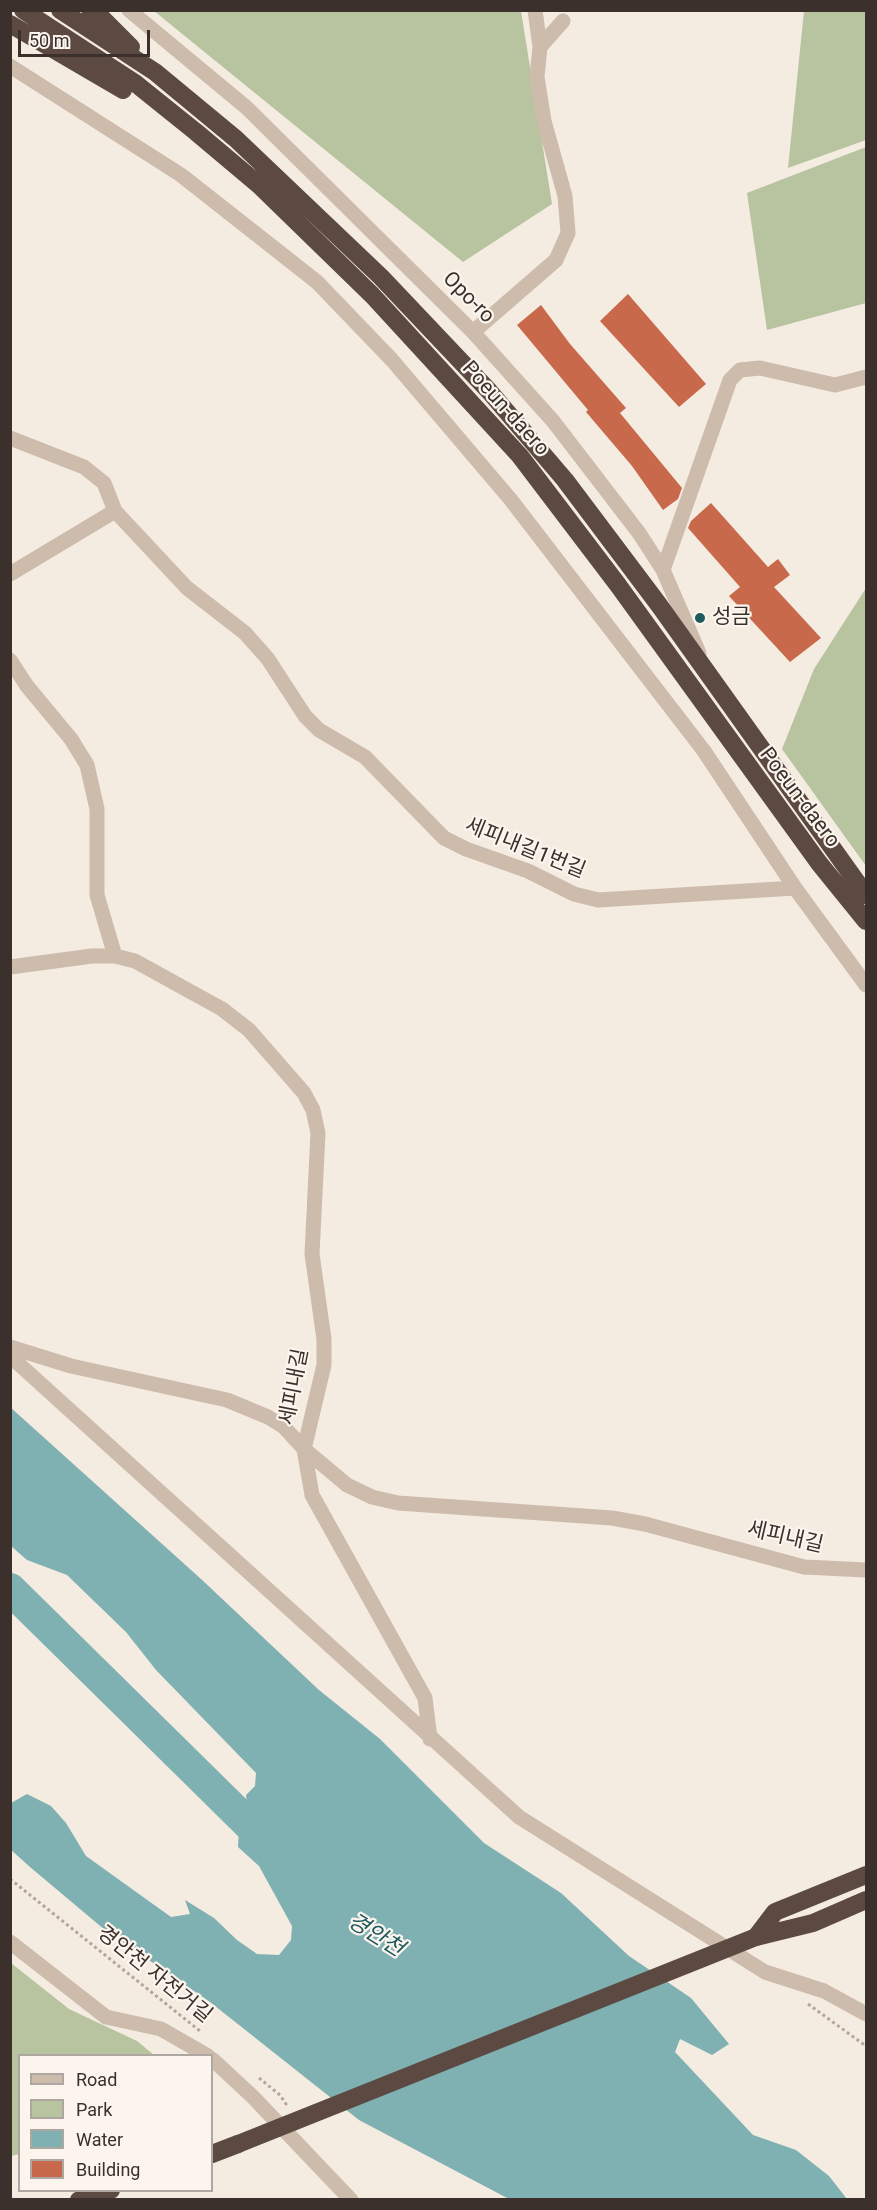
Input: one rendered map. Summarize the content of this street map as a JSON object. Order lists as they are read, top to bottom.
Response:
{
  "streets": {
    "highway": ["Poeun-daero"],
    "street": ["Opo-ro", "세피내길1번길", "세피내길"],
    "path": ["경안천 자전거길"]
  },
  "crossings": [
    ["Opo-ro", "Poeun-daero"]
  ],
  "water": ["경안천"],
  "places": ["성금"],
  "legend": [
    "Road",
    "Park",
    "Water",
    "Building"
  ],
  "scale_bar": "50 m"
}
